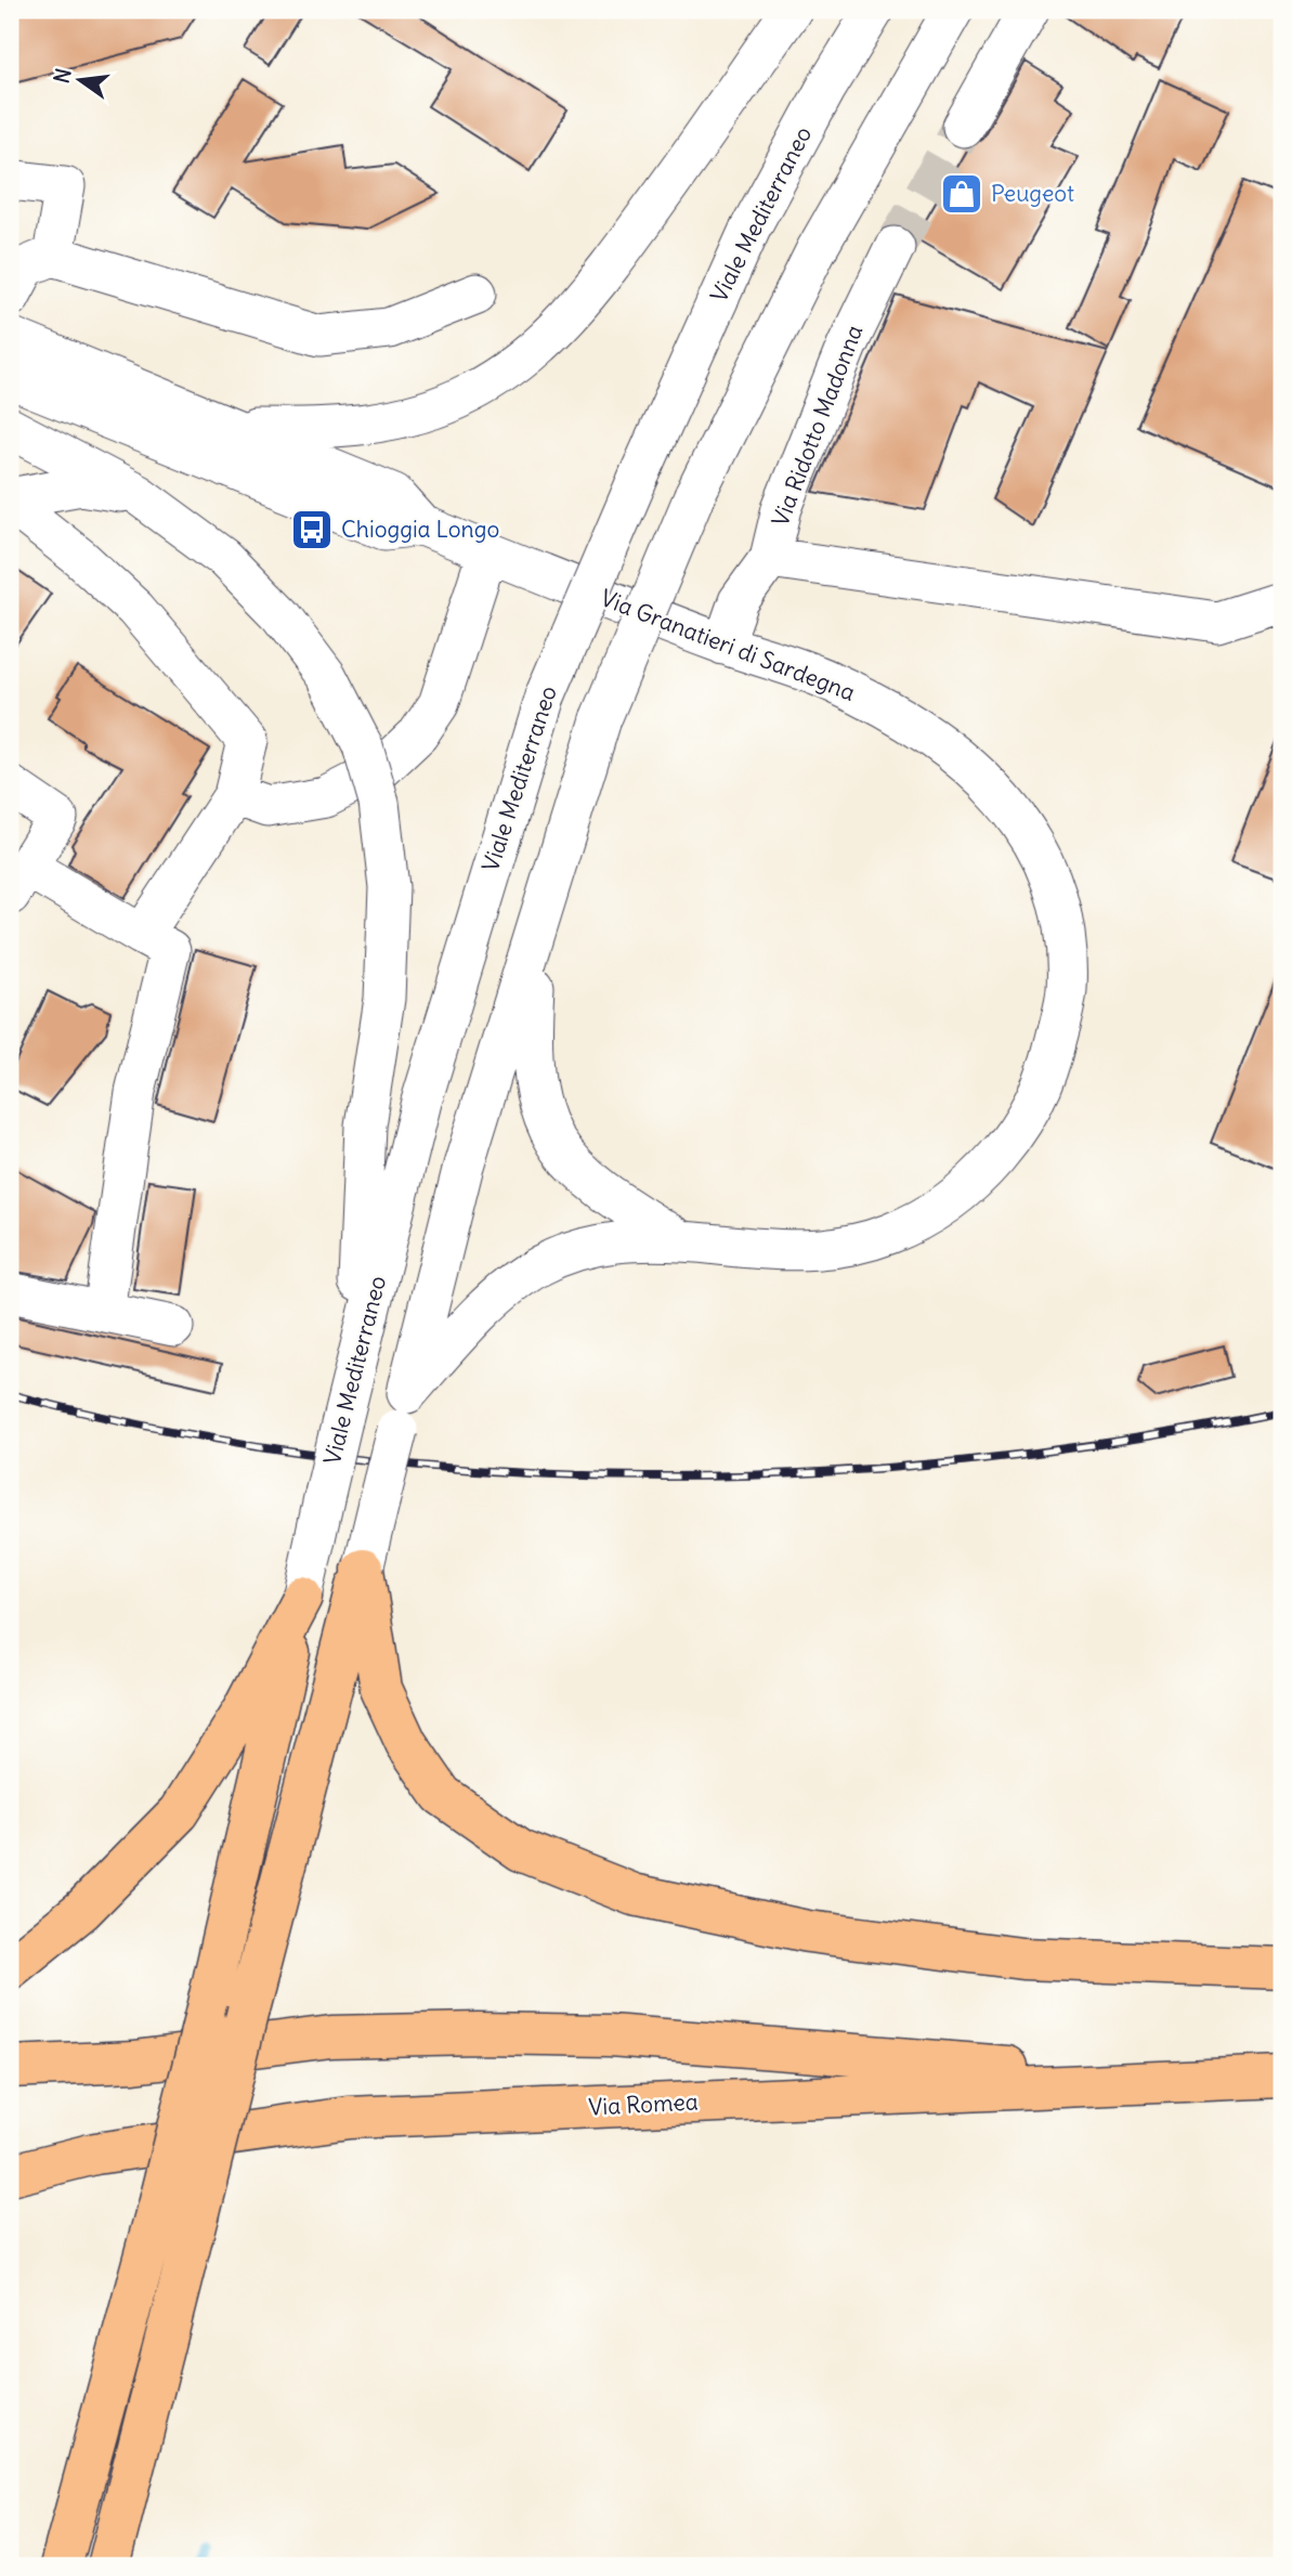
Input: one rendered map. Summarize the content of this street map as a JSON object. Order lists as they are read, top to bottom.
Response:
{
  "streets": {
    "main road": ["Via Romea"],
    "street": ["Viale Mediterraneo", "Via Ridotto Madonna", "Via Granatieri di Sardegna"]
  },
  "crossings": [
    ["Via Ridotto Madonna", "Via Granatieri di Sardegna"]
  ],
  "places": {
    "shop": ["Peugeot"],
    "bus stop": ["Chioggia Longo"]
  },
  "north": "left"
}
